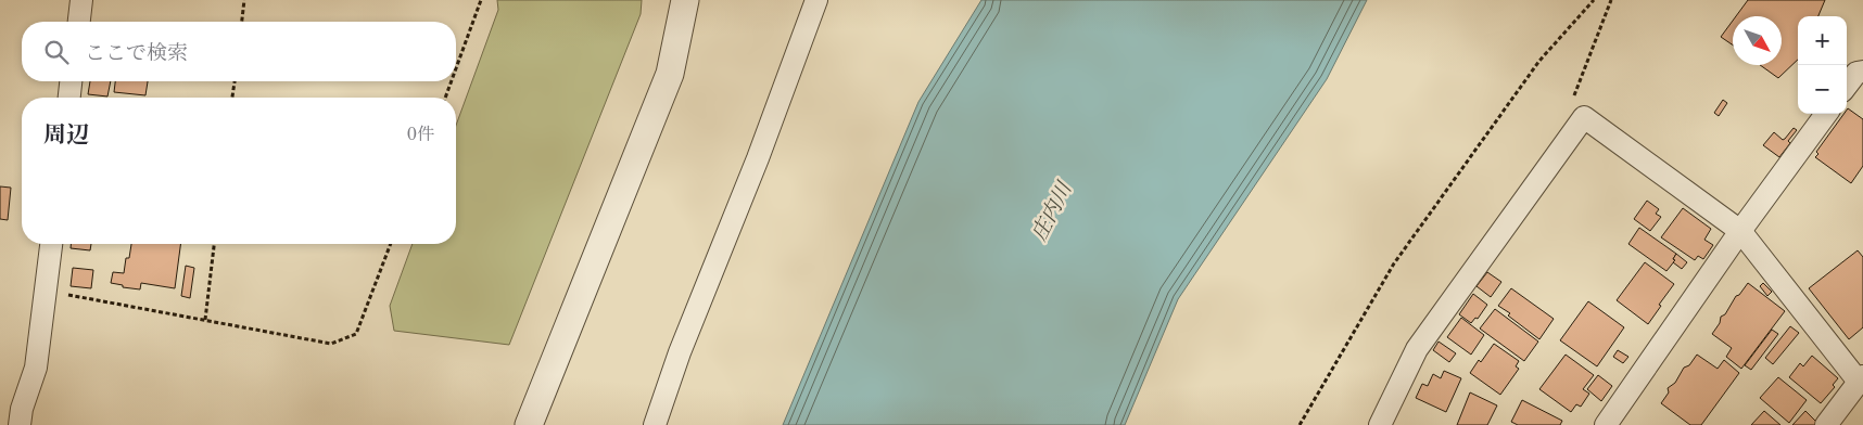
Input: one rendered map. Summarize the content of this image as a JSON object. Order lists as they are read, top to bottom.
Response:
{
  "water": ["庄内川"],
  "north": "bottom right",
  "page": {
    "map_buttons": ["+", "−"],
    "search": "ここで検索",
    "heading": ["周辺", "0件"]
  }
}
